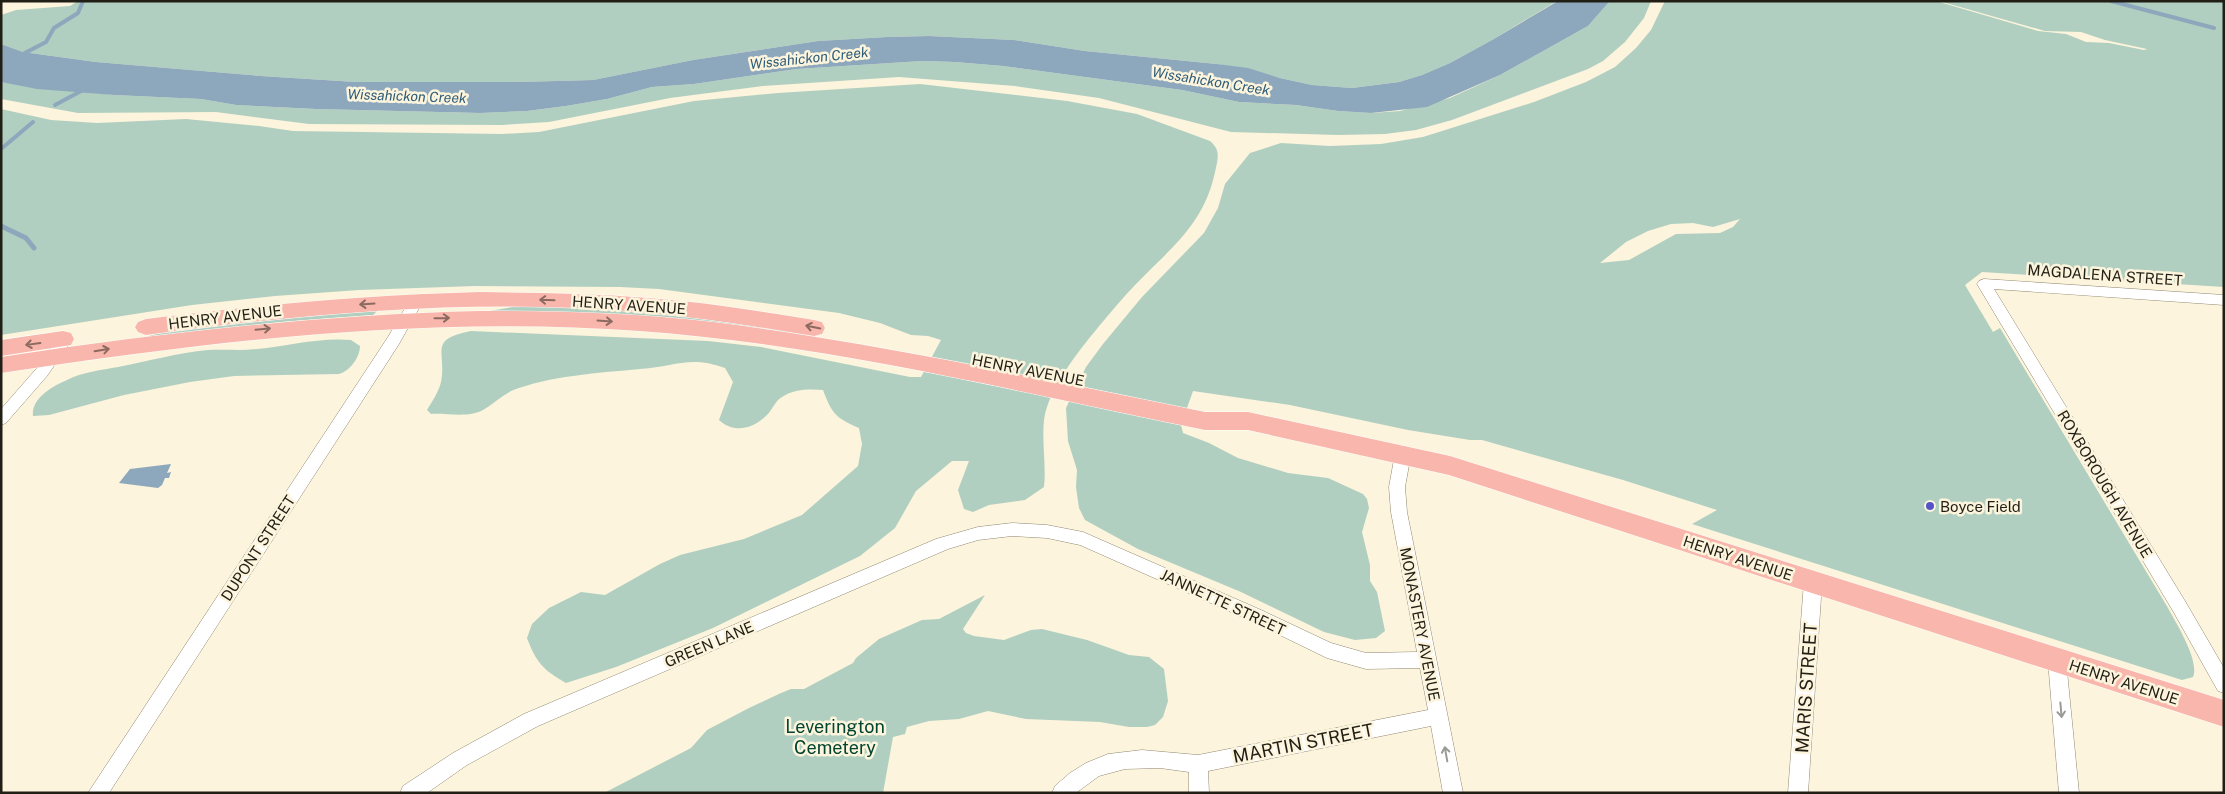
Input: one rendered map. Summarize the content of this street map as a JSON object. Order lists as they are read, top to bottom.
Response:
{
  "streets": {
    "main road": ["HENRY AVENUE"],
    "street": [
      "MAGDALENA STREET",
      "ROXBOROUGH AVENUE",
      "DUPONT STREET",
      "JANNETTE STREET",
      "MONASTERY AVENUE",
      "GREEN LANE",
      "MARIS STREET",
      "MARTIN STREET"
    ]
  },
  "crossings": [
    ["MAGDALENA STREET", "ROXBOROUGH AVENUE"],
    ["HENRY AVENUE", "DUPONT STREET"],
    ["HENRY AVENUE", "MONASTERY AVENUE"],
    ["HENRY AVENUE", "MARIS STREET"],
    ["JANNETTE STREET", "MONASTERY AVENUE"],
    ["JANNETTE STREET", "GREEN LANE"],
    ["MONASTERY AVENUE", "MARTIN STREET"]
  ],
  "water": ["Wissahickon Creek"],
  "parks": ["Leverington Cemetery"],
  "places": ["Boyce Field"]
}
